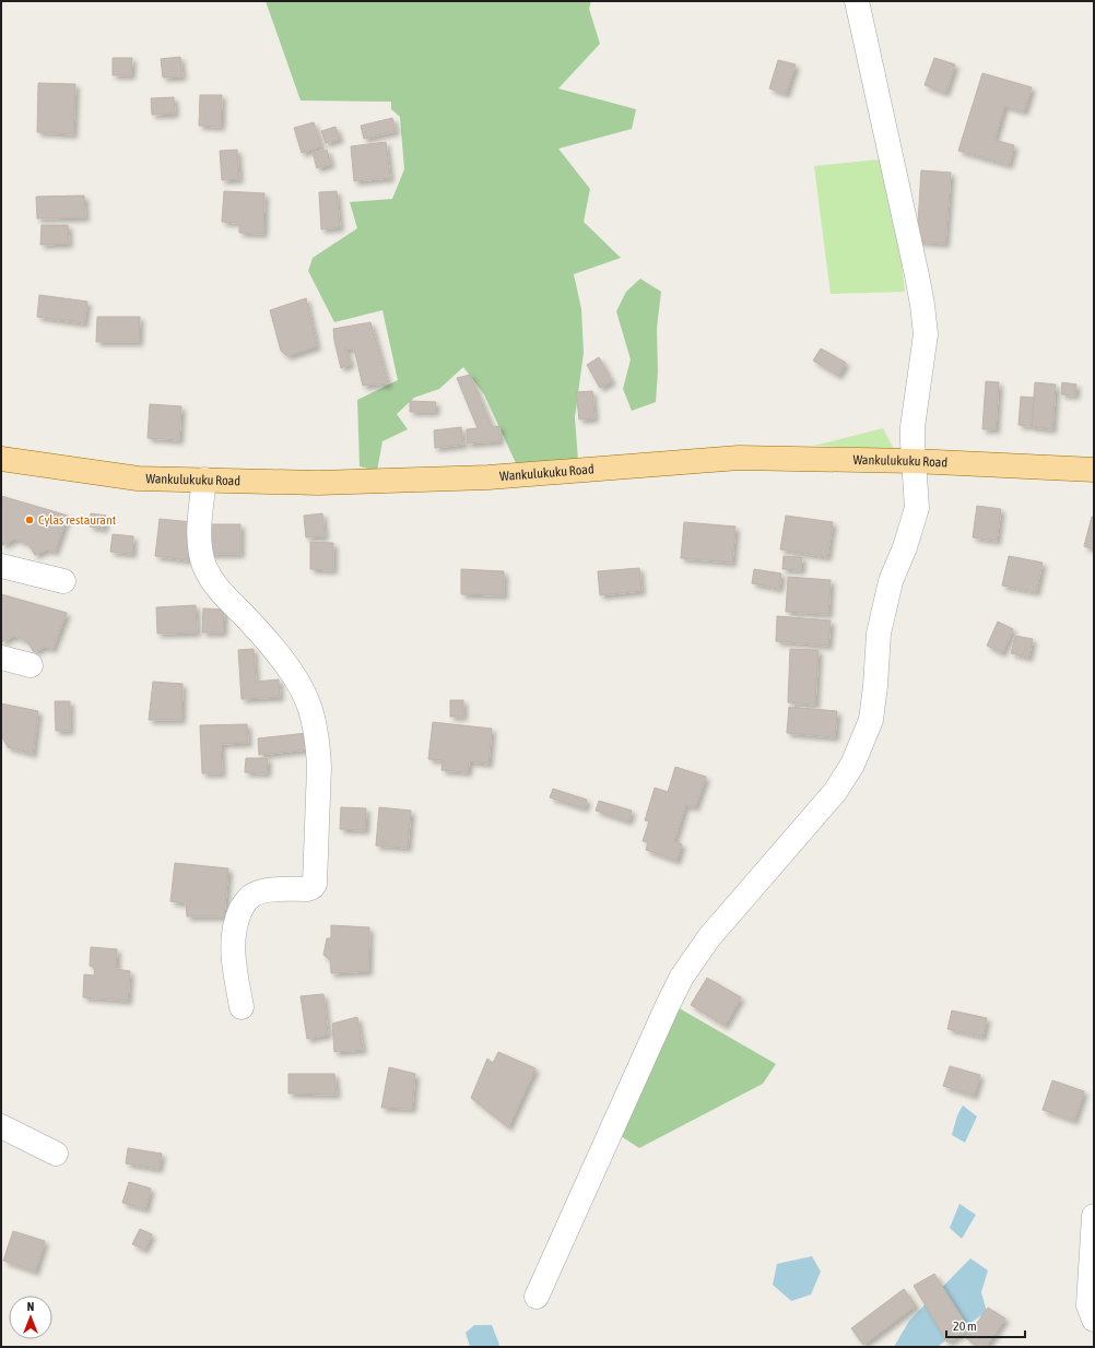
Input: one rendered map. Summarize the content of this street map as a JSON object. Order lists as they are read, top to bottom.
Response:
{
  "streets": {
    "main road": ["Wankulukuku Road"]
  },
  "places": ["Cylas restaurant"],
  "scale_bar": "20 m",
  "north": "top"
}
